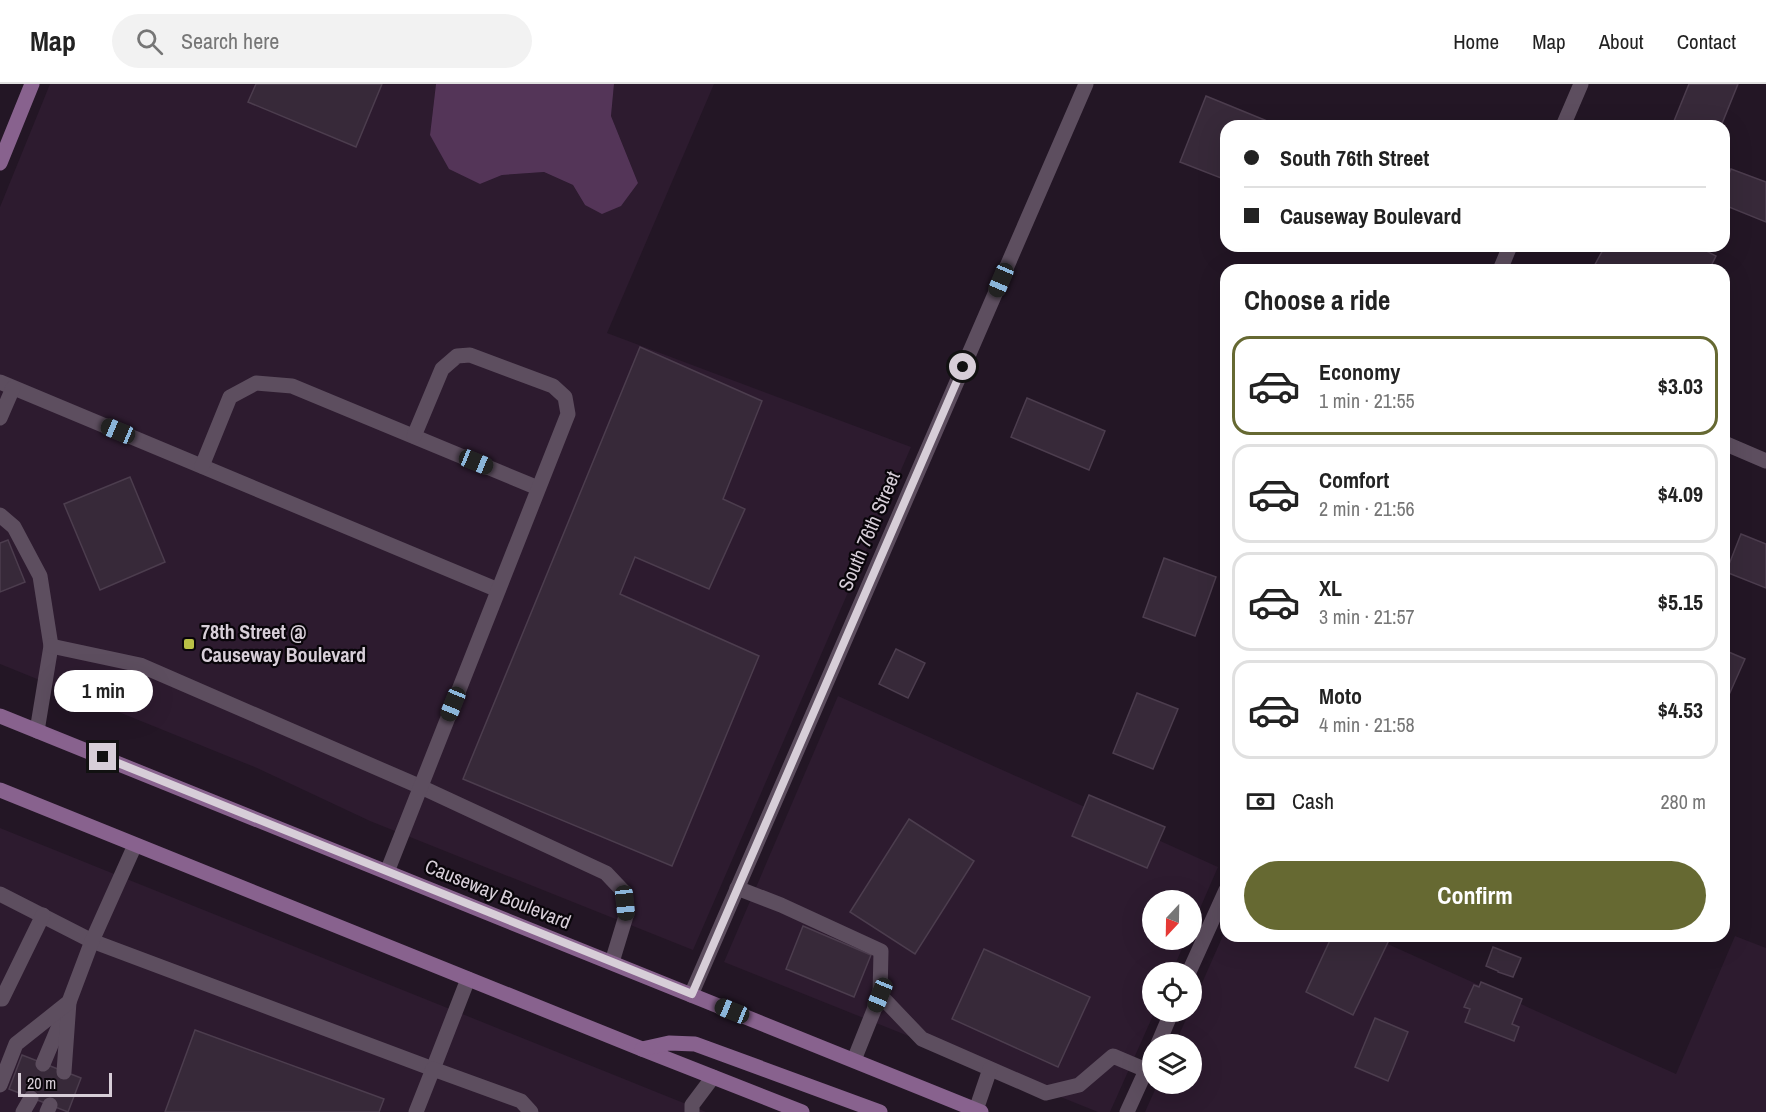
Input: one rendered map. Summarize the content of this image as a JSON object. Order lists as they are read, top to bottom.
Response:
{
  "streets": {
    "main road": ["Causeway Boulevard"],
    "street": ["South 76th Street"]
  },
  "crossings": [
    ["South 76th Street", "Causeway Boulevard"]
  ],
  "places": {
    "transit": ["78th Street @ Causeway Boulevard"]
  },
  "scale_bar": "20 m",
  "north": "bottom",
  "page": {
    "header": "Map",
    "search": "Search here",
    "nav": [
      "Home",
      "Map",
      "About",
      "Contact"
    ],
    "banner": ["South 76th Street", "Causeway Boulevard"],
    "heading": "Choose a ride",
    "list": [
      {
        "name": "Economy",
        "note": "1 min · 21:55",
        "value": "$3.03"
      },
      {
        "name": "Comfort",
        "note": "2 min · 21:56",
        "value": "$4.09"
      },
      {
        "name": "XL",
        "note": "3 min · 21:57",
        "value": "$5.15"
      },
      {
        "name": "Moto",
        "note": "4 min · 21:58",
        "value": "$4.53"
      }
    ],
    "bubble": "1 min",
    "pay": ["Cash", "280 m"],
    "buttons": "Confirm",
    "scale": "20 m"
  }
}
